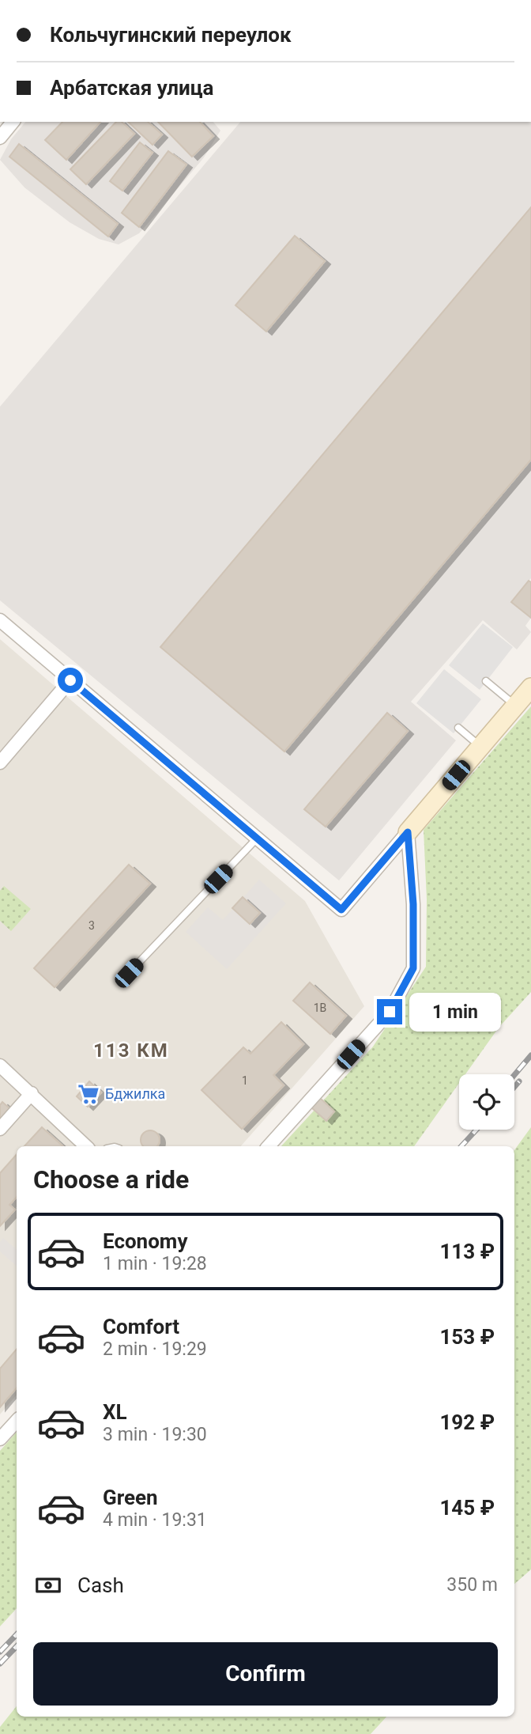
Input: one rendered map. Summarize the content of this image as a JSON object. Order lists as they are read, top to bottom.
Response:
{
  "districts": ["113 КМ"],
  "places": {
    "supermarket": ["Бджилка"]
  },
  "house_numbers": ["3", "1В", "1"],
  "page": {
    "banner": ["Кольчугинский переулок", "Арбатская улица"],
    "bubble": "1 min",
    "heading": "Choose a ride",
    "list": [
      {
        "name": "Economy",
        "note": "1 min · 19:28",
        "value": "113 ₽"
      },
      {
        "name": "Comfort",
        "note": "2 min · 19:29",
        "value": "153 ₽"
      },
      {
        "name": "XL",
        "note": "3 min · 19:30",
        "value": "192 ₽"
      },
      {
        "name": "Green",
        "note": "4 min · 19:31",
        "value": "145 ₽"
      }
    ],
    "pay": ["Cash", "350 m"],
    "buttons": "Confirm"
  }
}
